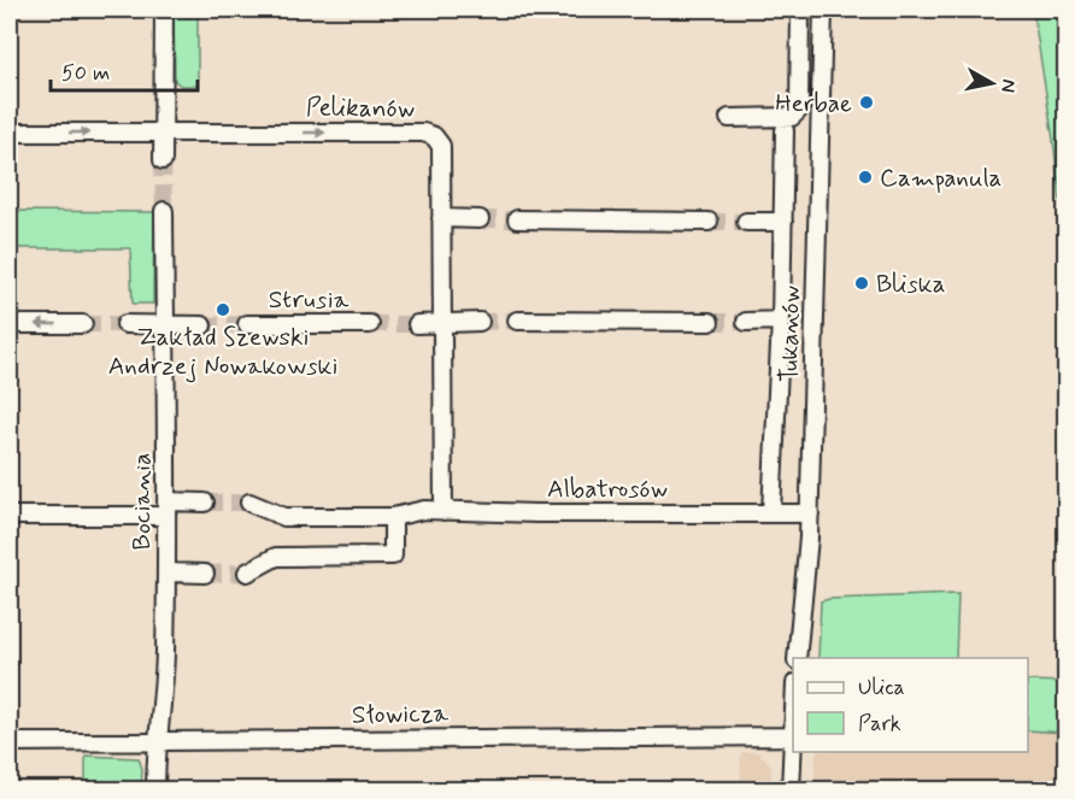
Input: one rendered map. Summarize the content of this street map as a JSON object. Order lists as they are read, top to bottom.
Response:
{
  "streets": {
    "street": [
      "Pelikanów",
      "Strusia",
      "Tukanów",
      "Albatrosów",
      "Bociania",
      "Słowicza"
    ]
  },
  "crossings": [
    ["Pelikanów", "Albatrosów"],
    ["Tukanów", "Albatrosów"],
    ["Bociania", "Słowicza"]
  ],
  "one_way": ["Pelikanów"],
  "places": [
    "Herbae",
    "Campanula",
    "Bliska",
    "Zakład Szewski Andrzej Nowakowski"
  ],
  "legend": ["Ulica", "Park"],
  "scale_bar": "50 m",
  "north": "right"
}
